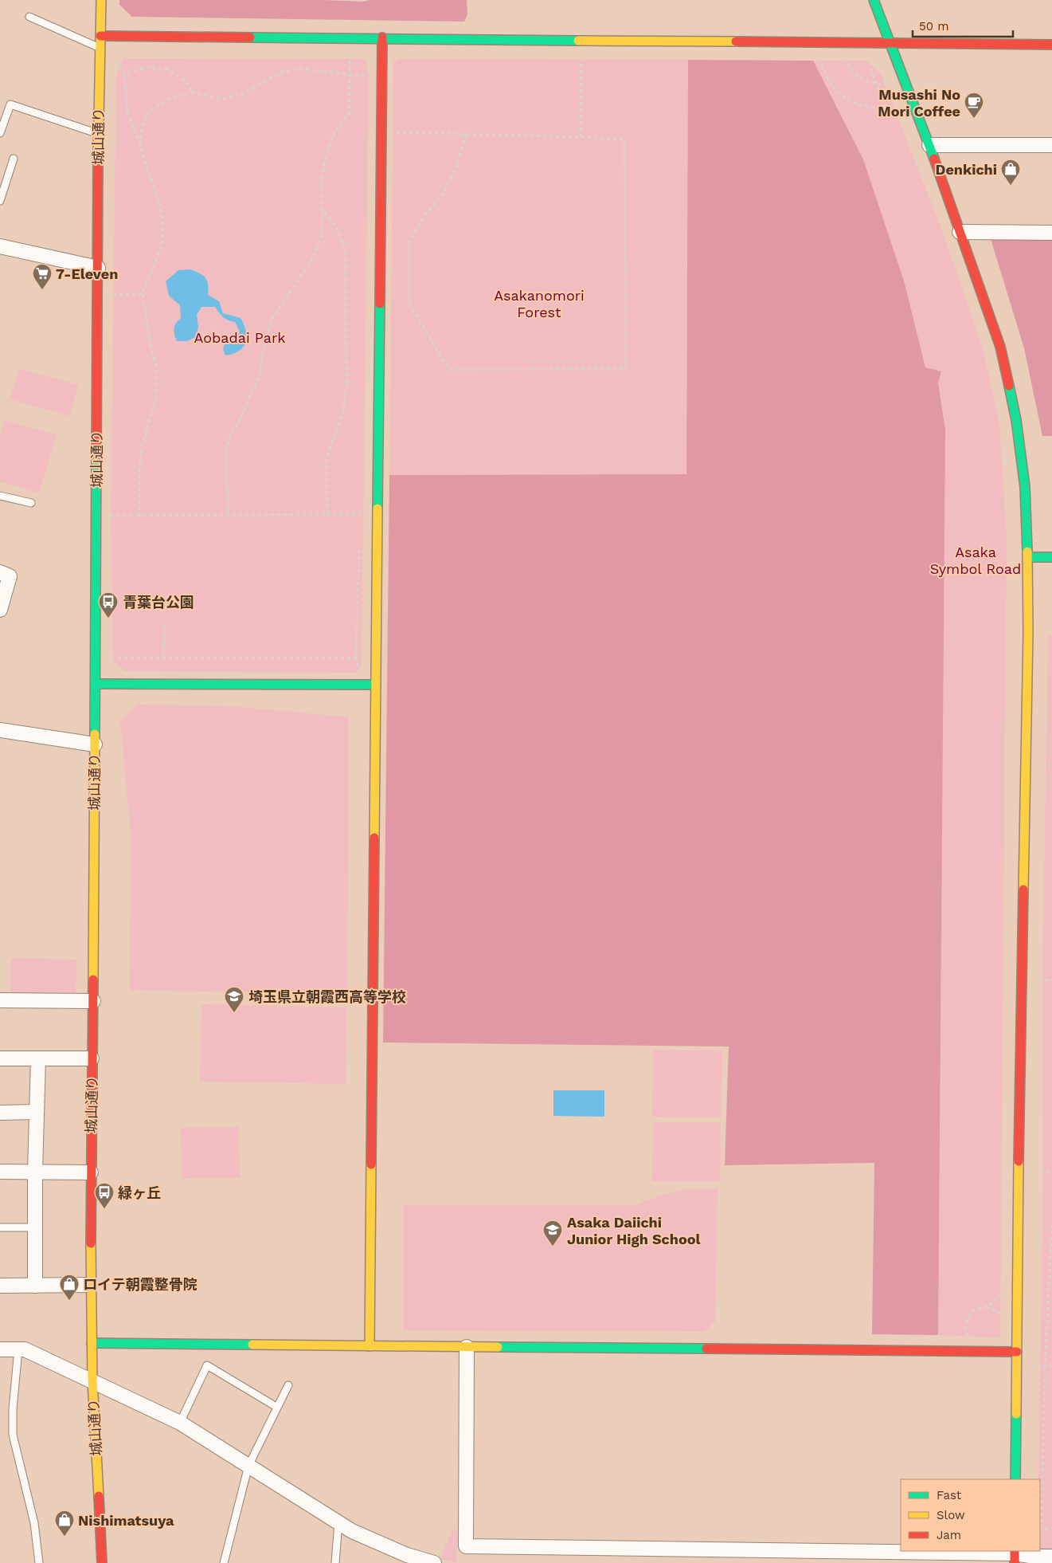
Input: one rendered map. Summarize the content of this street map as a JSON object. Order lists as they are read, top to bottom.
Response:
{
  "streets": {
    "street": ["城山通り"]
  },
  "parks": ["Asakanomori Forest", "Aobadai Park", "Asaka Symbol Road"],
  "places": {
    "cafe": ["Musashi No Mori Coffee"],
    "shop": ["Denkichi", "ロイテ朝霞整骨院", "Nishimatsuya"],
    "supermarket": ["7-Eleven"],
    "bus stop": ["青葉台公園", "緑ヶ丘"],
    "school or university": ["埼玉県立朝霞西高等学校", "Asaka Daiichi Junior High School"]
  },
  "legend": ["Fast", "Slow", "Jam"],
  "scale_bar": "50 m"
}
